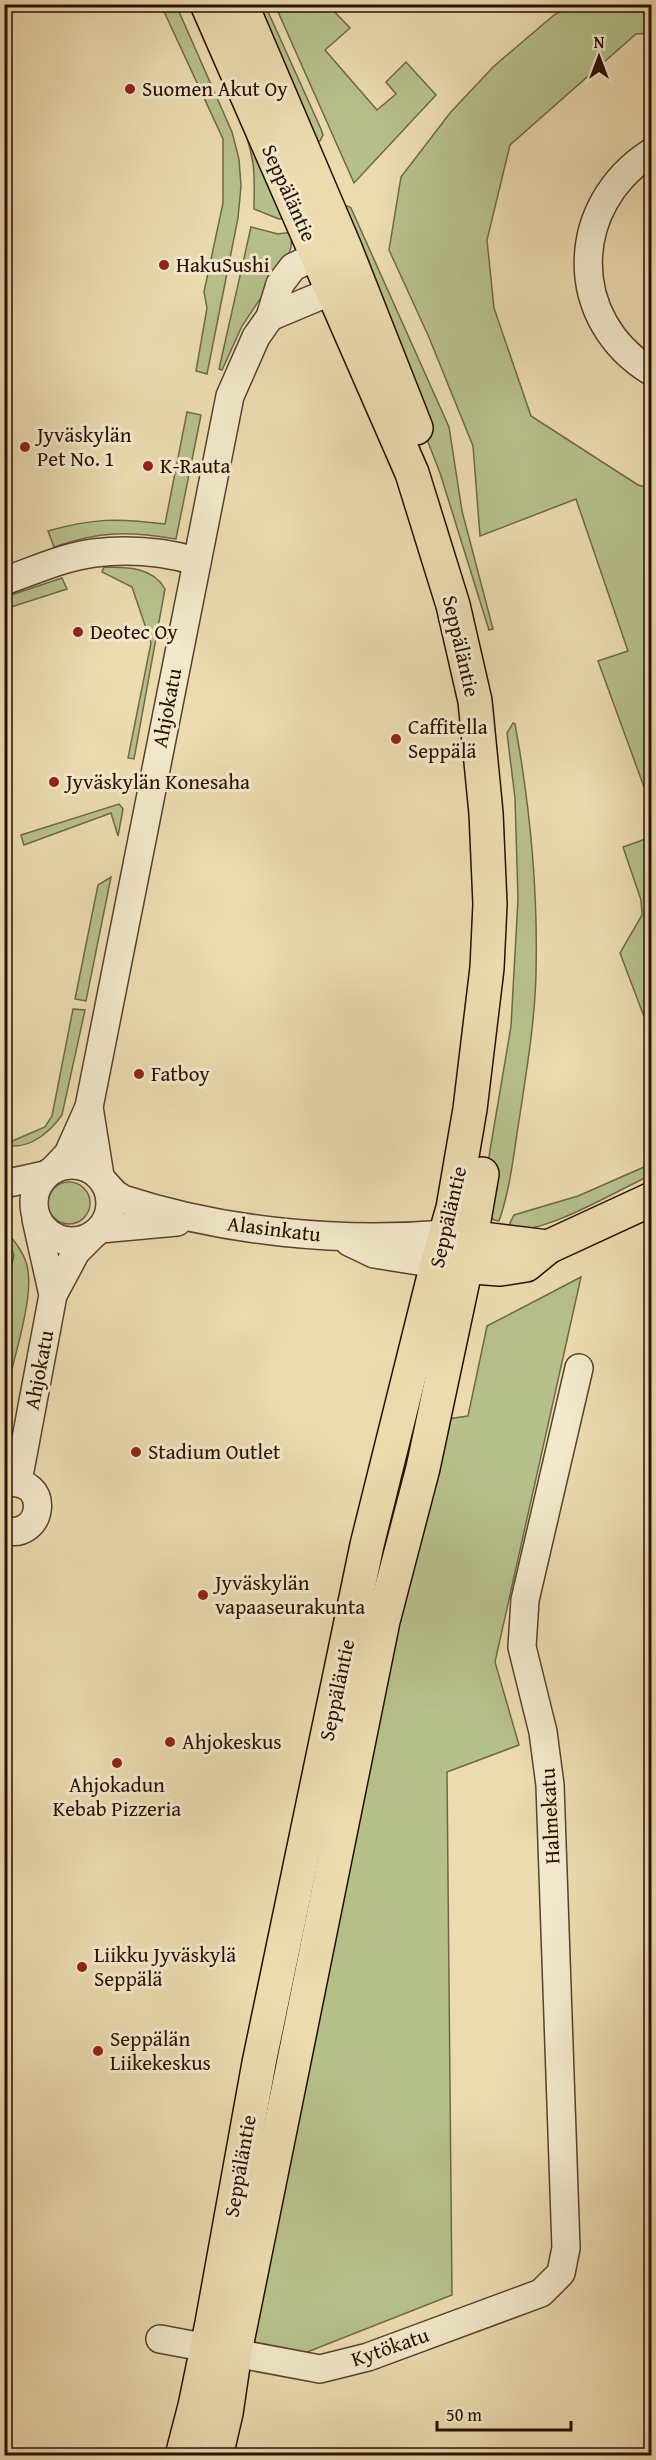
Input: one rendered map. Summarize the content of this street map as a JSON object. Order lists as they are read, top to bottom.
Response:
{
  "streets": {
    "main road": ["Seppäläntie"],
    "street": [
      "Ahjokatu",
      "Alasinkatu",
      "Halmekatu",
      "Kytökatu"
    ]
  },
  "crossings": [
    ["Seppäläntie", "Ahjokatu"],
    ["Seppäläntie", "Alasinkatu"],
    ["Seppäläntie", "Kytökatu"],
    ["Ahjokatu", "Alasinkatu"],
    ["Halmekatu", "Kytökatu"]
  ],
  "places": [
    "Suomen Akut Oy",
    "HakuSushi",
    "Jyväskylän Pet No. 1",
    "K-Rauta",
    "Deotec Oy",
    "Caffitella Seppälä",
    "Jyväskylän Konesaha",
    "Fatboy",
    "Stadium Outlet",
    "Jyväskylän vapaaseurakunta",
    "Ahjokeskus",
    "Ahjokadun Kebab Pizzeria",
    "Liikku Jyväskylä Seppälä",
    "Seppälän Liikekeskus"
  ],
  "scale_bar": "50 m",
  "north": "top"
}
